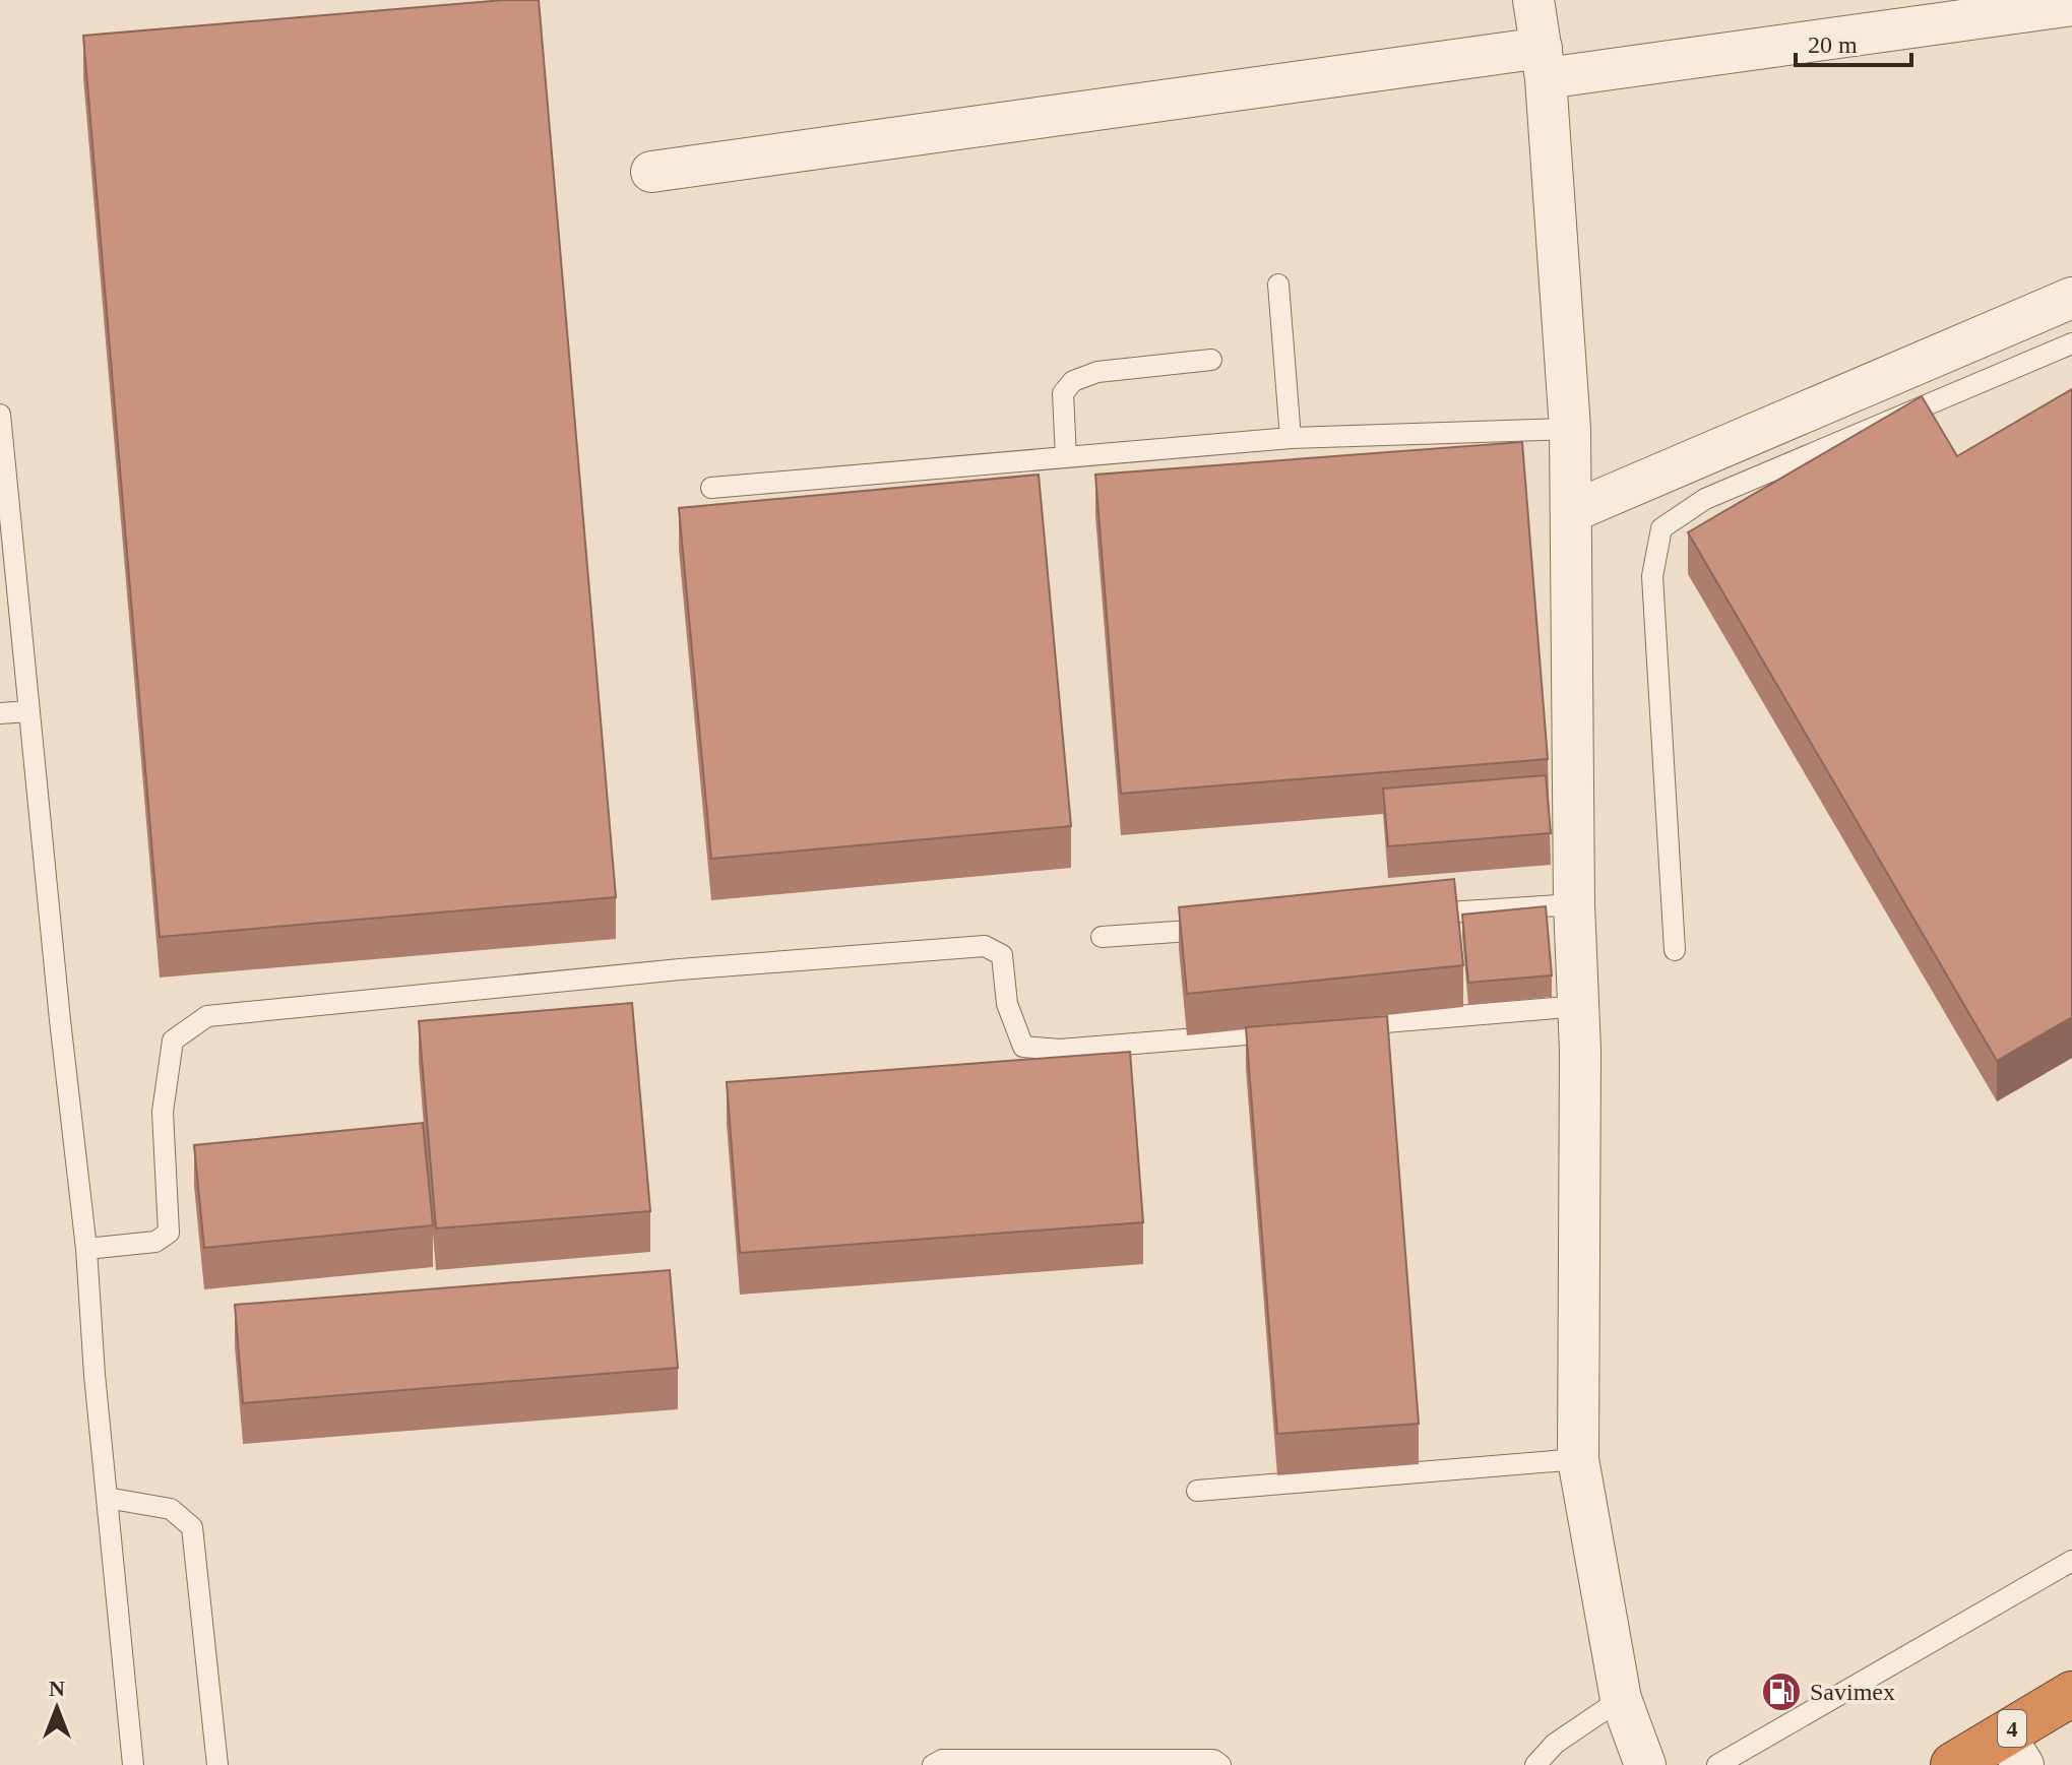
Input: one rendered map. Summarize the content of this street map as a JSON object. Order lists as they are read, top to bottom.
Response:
{
  "streets": {
    "highway": ["4"]
  },
  "places": {
    "fuel station": ["Savimex"]
  },
  "scale_bar": "20 m",
  "north": "top"
}
